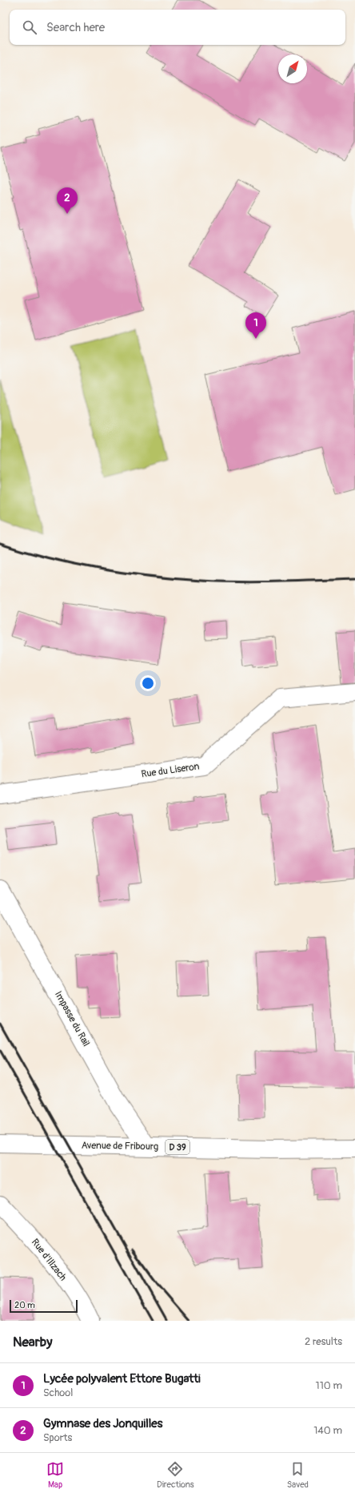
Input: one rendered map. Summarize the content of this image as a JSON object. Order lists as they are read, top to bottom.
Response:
{
  "streets": {
    "street": [
      "Rue du Liseron",
      "Impasse du Rail",
      "Avenue de Fribourg",
      "D 39",
      "Rue d'Illzach"
    ]
  },
  "crossings": [
    ["Impasse du Rail", "Avenue de Fribourg"]
  ],
  "scale_bar": "20 m",
  "north": "top right",
  "page": {
    "search": "Search here",
    "pins": ["2", "1"],
    "scale": "20 m",
    "heading": ["Nearby", "2 results"],
    "list": [
      {
        "mark": "1",
        "name": "Lycée polyvalent Ettore Bugatti",
        "note": "School",
        "value": "110 m"
      },
      {
        "mark": "2",
        "name": "Gymnase des Jonquilles",
        "note": "Sports",
        "value": "140 m"
      }
    ],
    "nav": ["Map", "Directions", "Saved"]
  }
}
